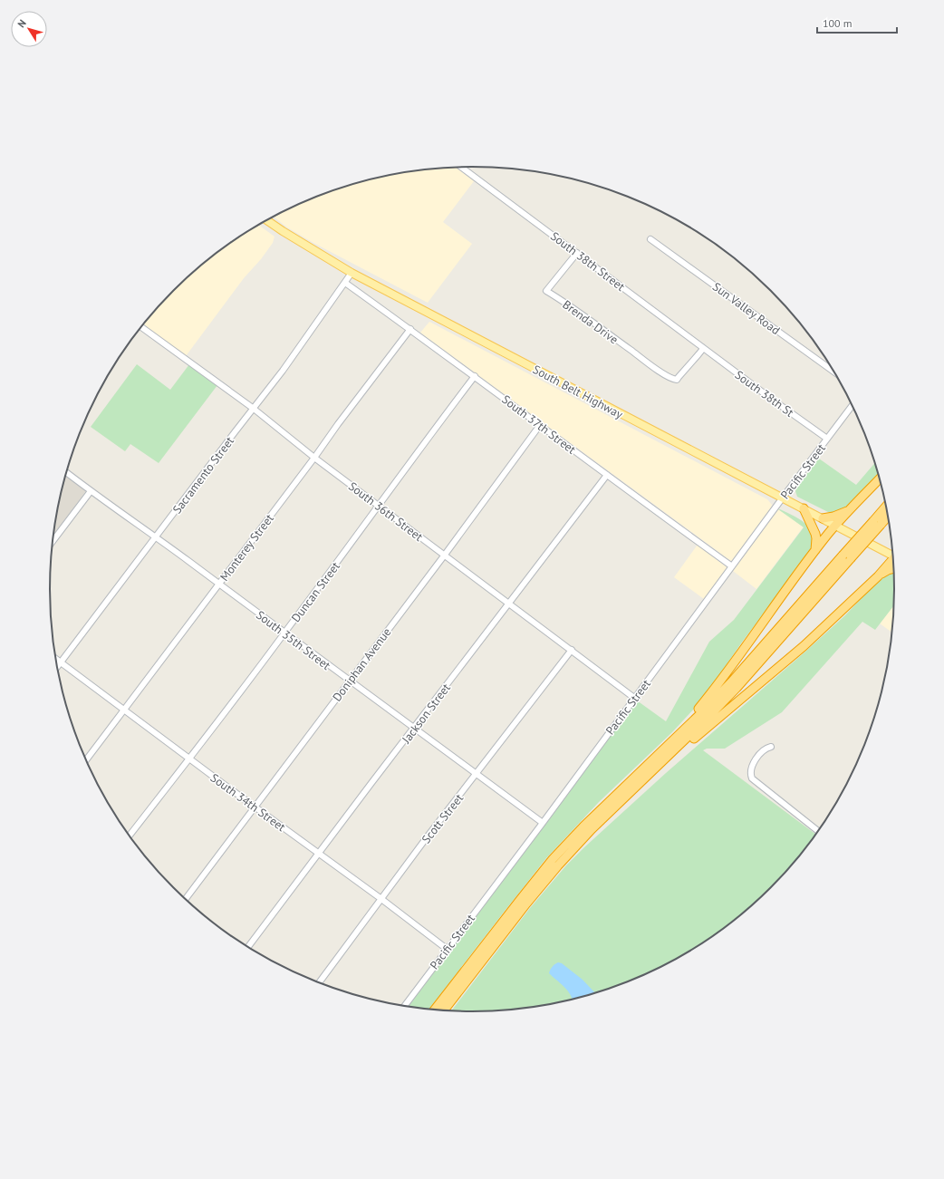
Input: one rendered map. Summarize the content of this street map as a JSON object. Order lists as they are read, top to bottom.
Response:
{
  "streets": {
    "main road": ["South Belt Highway"],
    "street": [
      "South 38th Street",
      "Sun Valley Road",
      "Brenda Drive",
      "South 38th St",
      "South 37th Street",
      "Pacific Street",
      "Sacramento Street",
      "South 36th Street",
      "Monterey Street",
      "Duncan Street",
      "South 35th Street",
      "Doniphan Avenue",
      "Jackson Street",
      "South 34th Street",
      "Scott Street"
    ]
  },
  "crossings": [
    ["South 38th Street", "Brenda Drive"],
    ["South 38th Street", "South 38th St"],
    ["Brenda Drive", "South 38th St"],
    ["South Belt Highway", "Pacific Street"],
    ["South Belt Highway", "Sacramento Street"],
    ["South 38th St", "Pacific Street"],
    ["South 37th Street", "Pacific Street"],
    ["South 37th Street", "Sacramento Street"],
    ["South 37th Street", "Monterey Street"],
    ["South 37th Street", "Duncan Street"],
    ["South 37th Street", "Doniphan Avenue"],
    ["South 37th Street", "Jackson Street"],
    ["Pacific Street", "South 36th Street"],
    ["Pacific Street", "South 35th Street"],
    ["Pacific Street", "South 34th Street"],
    ["Sacramento Street", "South 36th Street"],
    ["Sacramento Street", "South 35th Street"],
    ["Sacramento Street", "South 34th Street"],
    ["South 36th Street", "Monterey Street"],
    ["South 36th Street", "Duncan Street"],
    ["South 36th Street", "Doniphan Avenue"],
    ["South 36th Street", "Jackson Street"],
    ["South 36th Street", "Scott Street"],
    ["Monterey Street", "South 35th Street"],
    ["Monterey Street", "South 34th Street"],
    ["Duncan Street", "South 35th Street"],
    ["Duncan Street", "South 34th Street"],
    ["South 35th Street", "Doniphan Avenue"],
    ["South 35th Street", "Jackson Street"],
    ["South 35th Street", "Scott Street"],
    ["Doniphan Avenue", "South 34th Street"],
    ["Jackson Street", "South 34th Street"],
    ["South 34th Street", "Scott Street"]
  ],
  "scale_bar": "100 m",
  "north": "top left"
}
